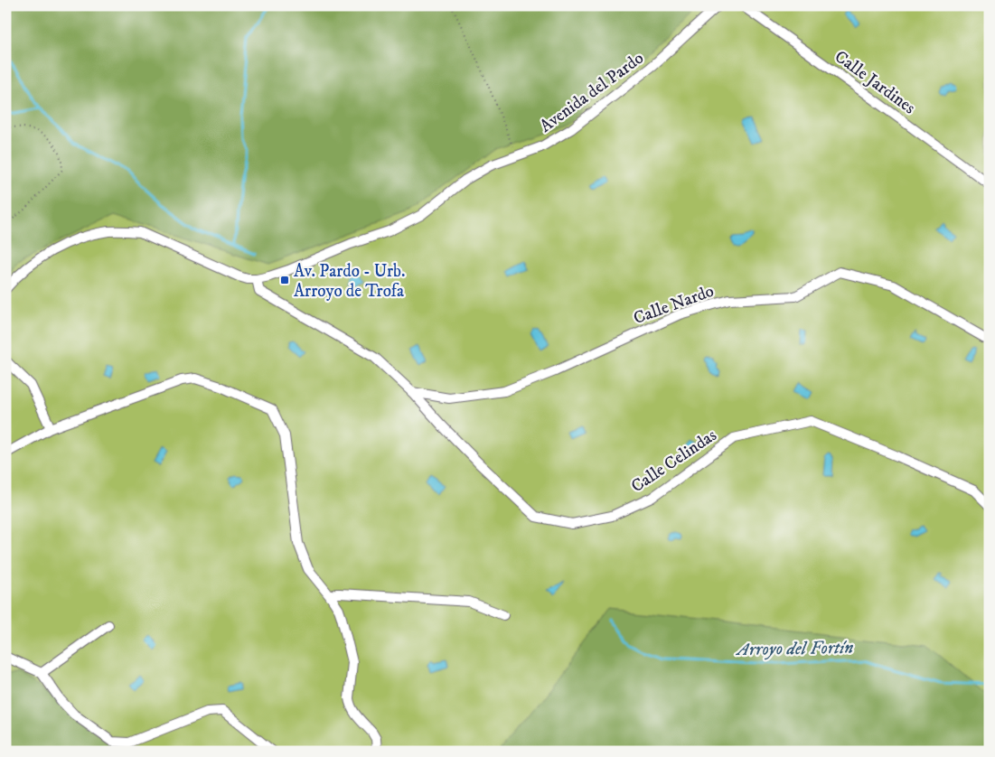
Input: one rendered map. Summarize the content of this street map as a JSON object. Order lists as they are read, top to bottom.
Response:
{
  "streets": {
    "street": [
      "Calle Jardines",
      "Avenida del Pardo",
      "Calle Nardo",
      "Calle Celindas"
    ]
  },
  "crossings": [
    ["Avenida del Pardo", "Calle Celindas"],
    ["Calle Nardo", "Calle Celindas"]
  ],
  "water": ["Arroyo del Fortín"],
  "places": {
    "transit": ["Av. Pardo - Urb. Arroyo de Trofa"]
  }
}
